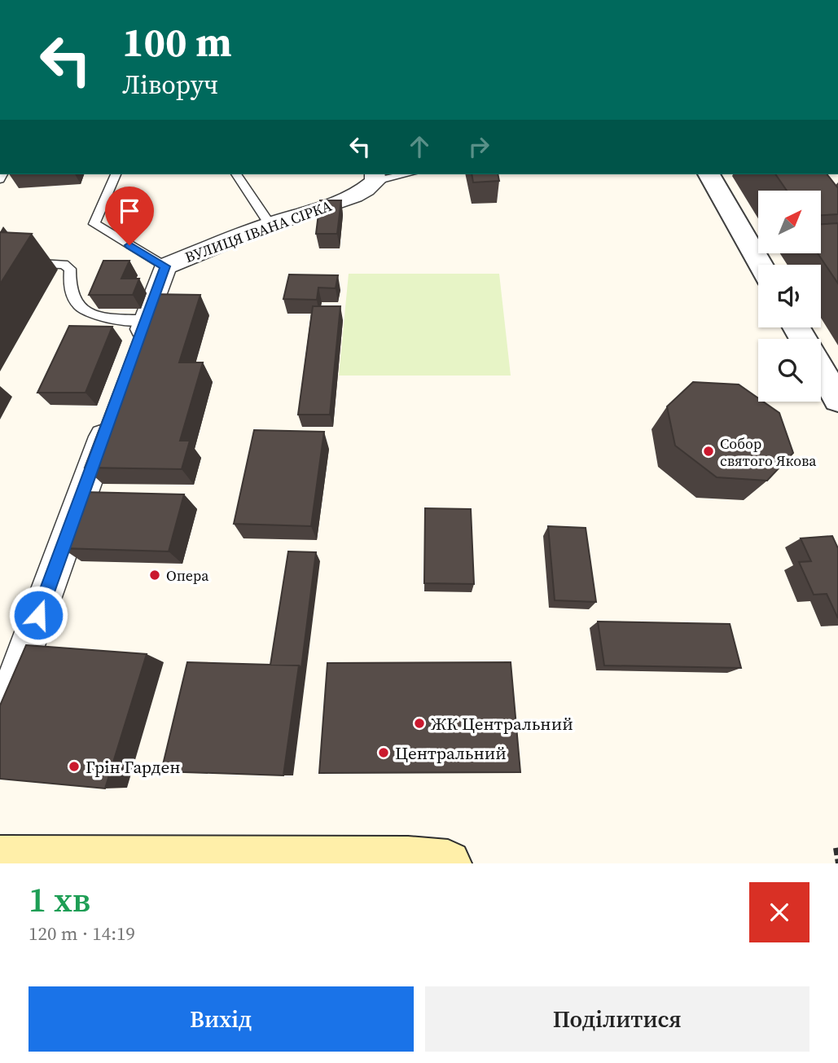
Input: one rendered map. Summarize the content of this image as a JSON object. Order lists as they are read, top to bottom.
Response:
{
  "streets": {
    "street": ["ВУЛИЦЯ ІВАНА СІРКА"]
  },
  "places": [
    "Собор святого Якова",
    "Опера",
    "ЖК Центральний",
    "Центральний",
    "Грін Гарден"
  ],
  "north": "top right",
  "page": {
    "turn": ["100 m", "Ліворуч"],
    "heading": ["1 хв", "120 m · 14:19"],
    "buttons": ["Вихід", "Поділитися"]
  }
}
